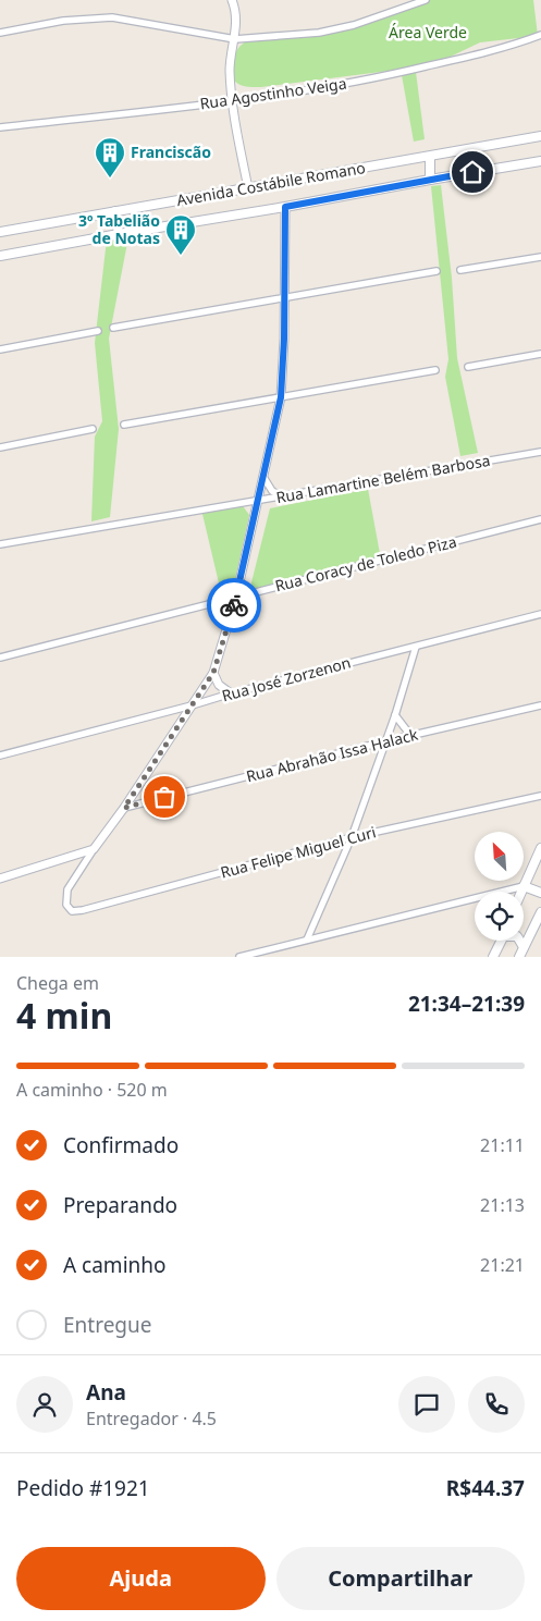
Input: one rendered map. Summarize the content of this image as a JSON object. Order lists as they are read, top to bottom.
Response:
{
  "streets": {
    "main road": ["Avenida Costábile Romano"],
    "street": [
      "Rua Agostinho Veiga",
      "Rua Lamartine Belém Barbosa",
      "Rua Coracy de Toledo Piza",
      "Rua José Zorzenon",
      "Rua Abrahão Issa Halack",
      "Rua Felipe Miguel Curi"
    ]
  },
  "parks": ["Área Verde"],
  "places": {
    "building": ["Franciscão", "3º Tabelião de Notas"]
  },
  "north": "top left",
  "page": {
    "heading": ["4 min", "Chega em", "21:34–21:39"],
    "panel": [
      "Ana",
      "Entregador · 4.5",
      "Pedido #1921",
      "R$44.37"
    ],
    "bar": "A caminho · 520 m",
    "list": [
      ["Confirmado", "21:11"],
      ["Preparando", "21:13"],
      ["A caminho", "21:21"],
      "Entregue"
    ],
    "buttons": ["Ajuda", "Compartilhar"]
  }
}
